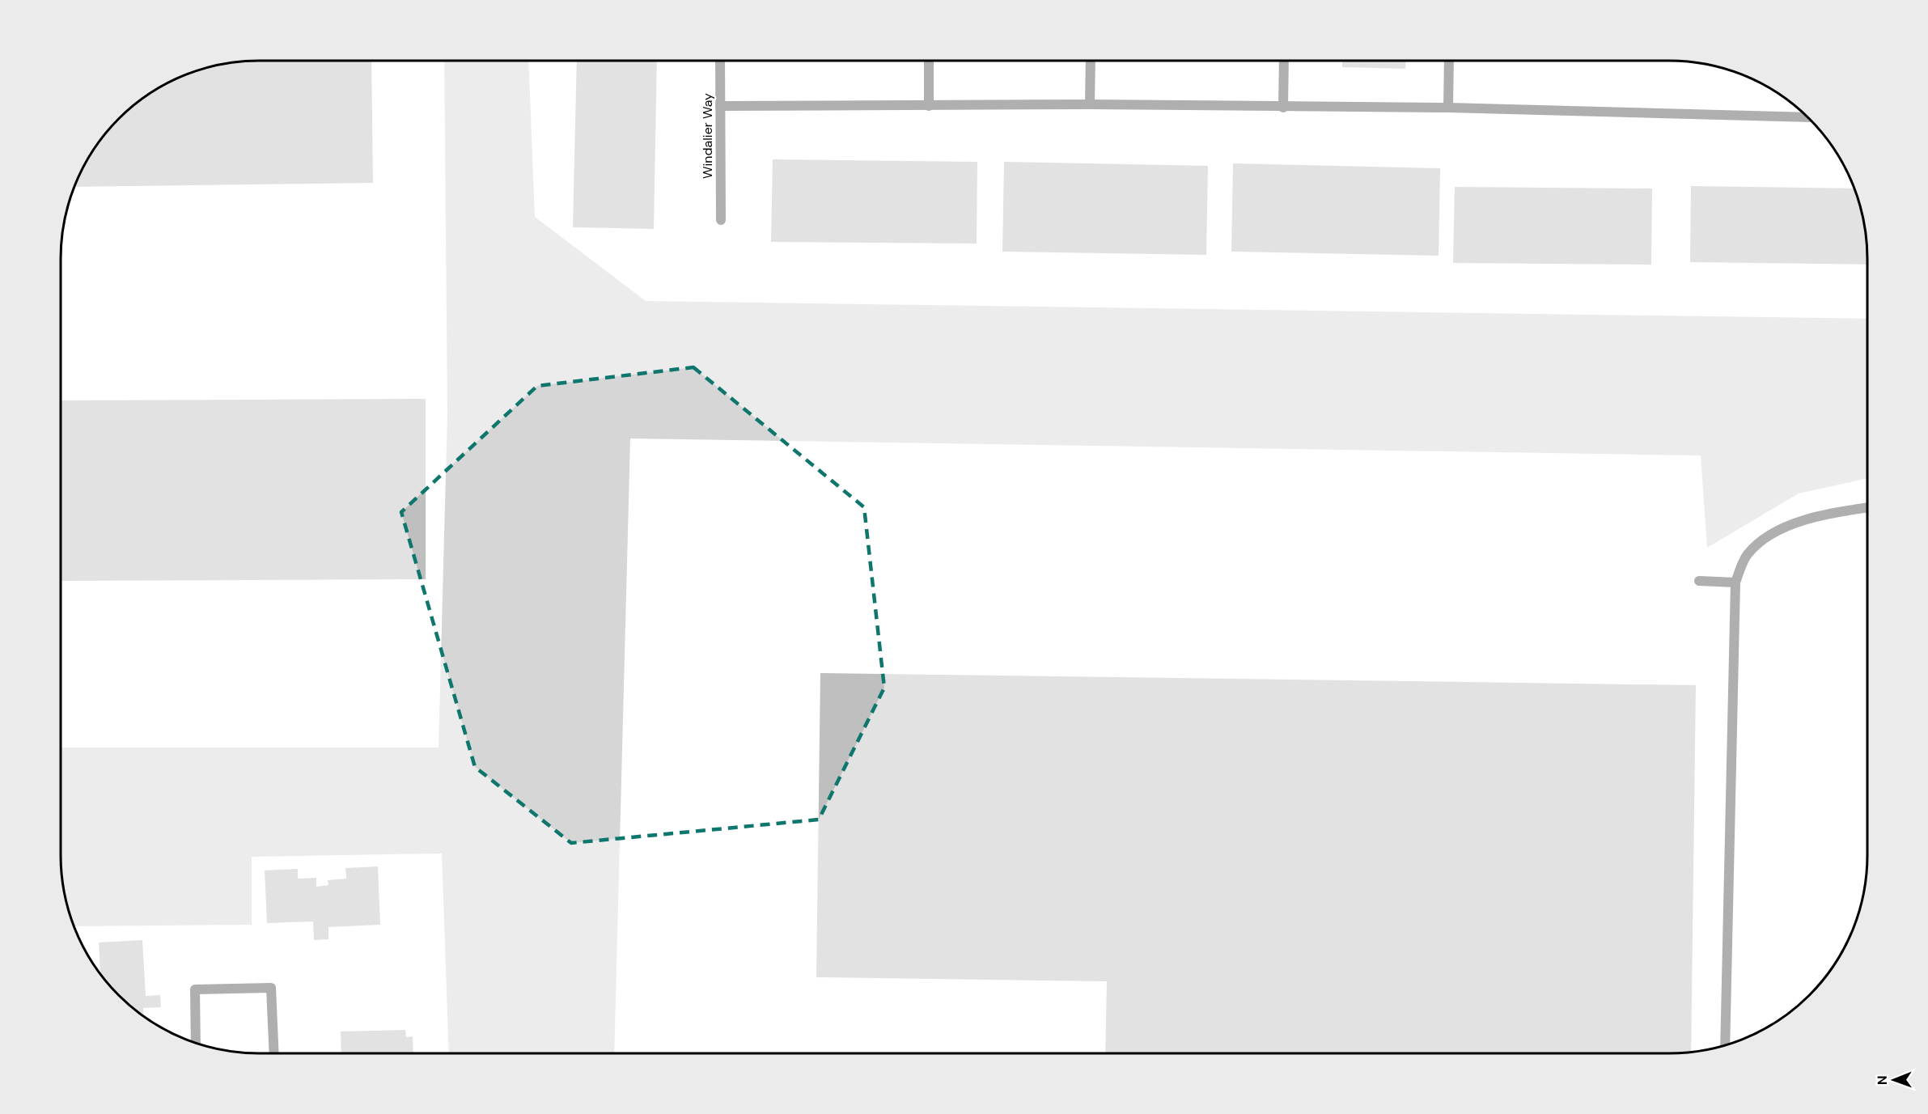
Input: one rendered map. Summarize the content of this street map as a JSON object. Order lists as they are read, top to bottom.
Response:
{
  "streets": {
    "street": ["Windalier Way"]
  },
  "north": "left"
}
